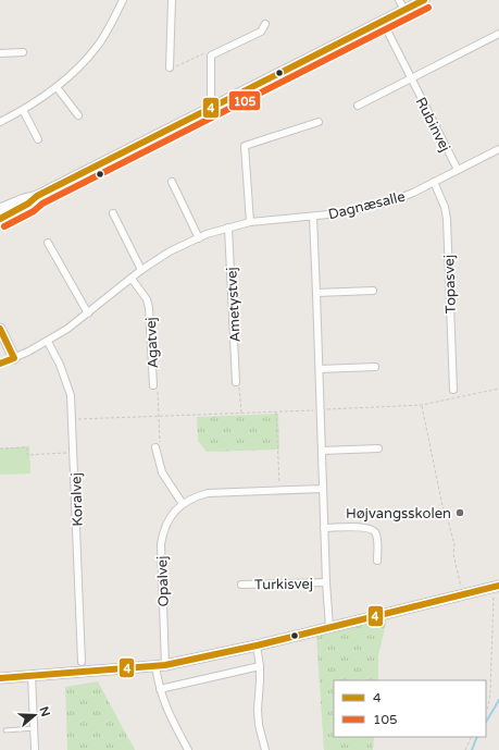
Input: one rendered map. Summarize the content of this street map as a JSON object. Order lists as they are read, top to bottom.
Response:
{
  "streets": {
    "street": [
      "Rubinvej",
      "Dagnæsalle",
      "Topasvej",
      "Ametystvej",
      "Agatvej",
      "Koralvej",
      "Opalvej",
      "Turkisvej"
    ]
  },
  "crossings": [
    ["Rubinvej", "Dagnæsalle"],
    ["Dagnæsalle", "Topasvej"],
    ["Dagnæsalle", "Ametystvej"],
    ["Dagnæsalle", "Agatvej"],
    ["Dagnæsalle", "Koralvej"],
    ["Dagnæsalle", "Turkisvej"],
    ["Opalvej", "Turkisvej"]
  ],
  "places": ["Højvangsskolen"],
  "lines": ["transit line 4", "transit line 105"],
  "legend": ["4", "105"],
  "north": "right"
}
